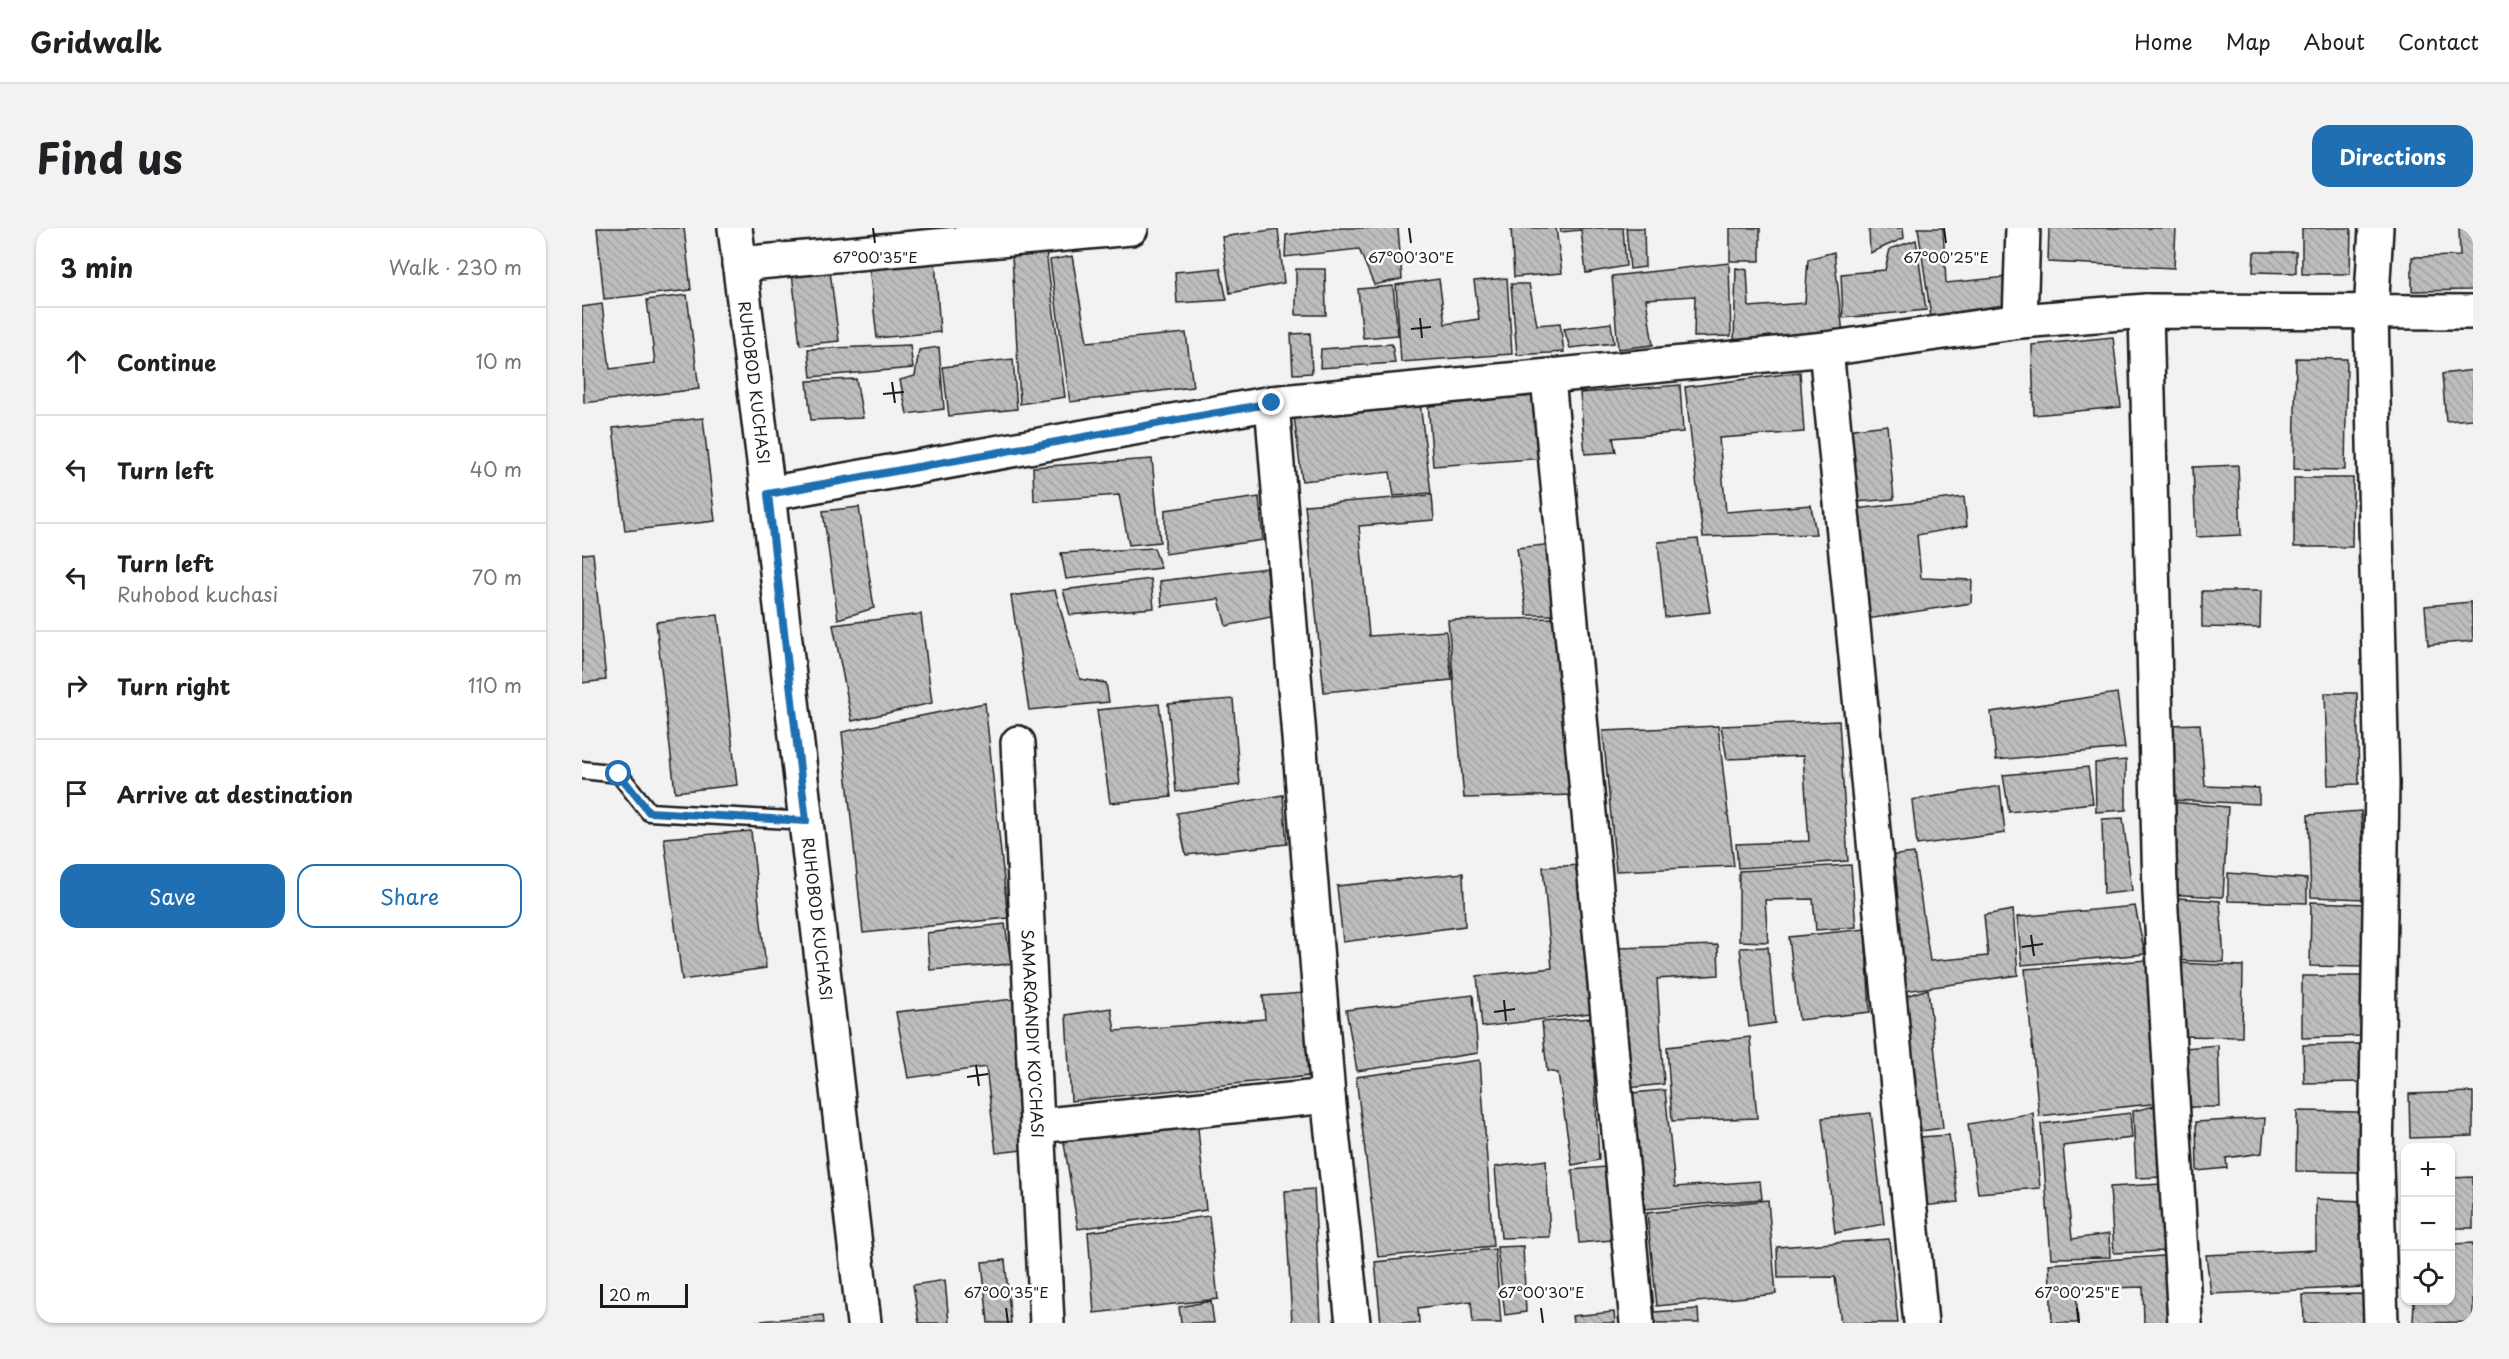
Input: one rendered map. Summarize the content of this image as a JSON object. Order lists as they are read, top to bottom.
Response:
{
  "streets": {
    "street": ["RUHOBOD KUCHASI", "SAMARQANDIY KO'CHASI"]
  },
  "scale_bar": "20 m",
  "page": {
    "header": "Gridwalk",
    "nav": [
      "Home",
      "Map",
      "About",
      "Contact"
    ],
    "title": "Find us",
    "buttons": [
      "Directions",
      ["Save", "Share"]
    ],
    "heading": ["3 min", "Walk · 230 m"],
    "list": [
      ["Continue", "10 m"],
      ["Turn left", "40 m"],
      ["Turn left", "Ruhobod kuchasi", "70 m"],
      ["Turn right", "110 m"],
      "Arrive at destination"
    ],
    "map_buttons": ["+", "−"],
    "scale": "20 m"
  },
  "coordinates": ["67°00'35\"E", "67°00'30\"E", "67°00'25\"E"]
}
